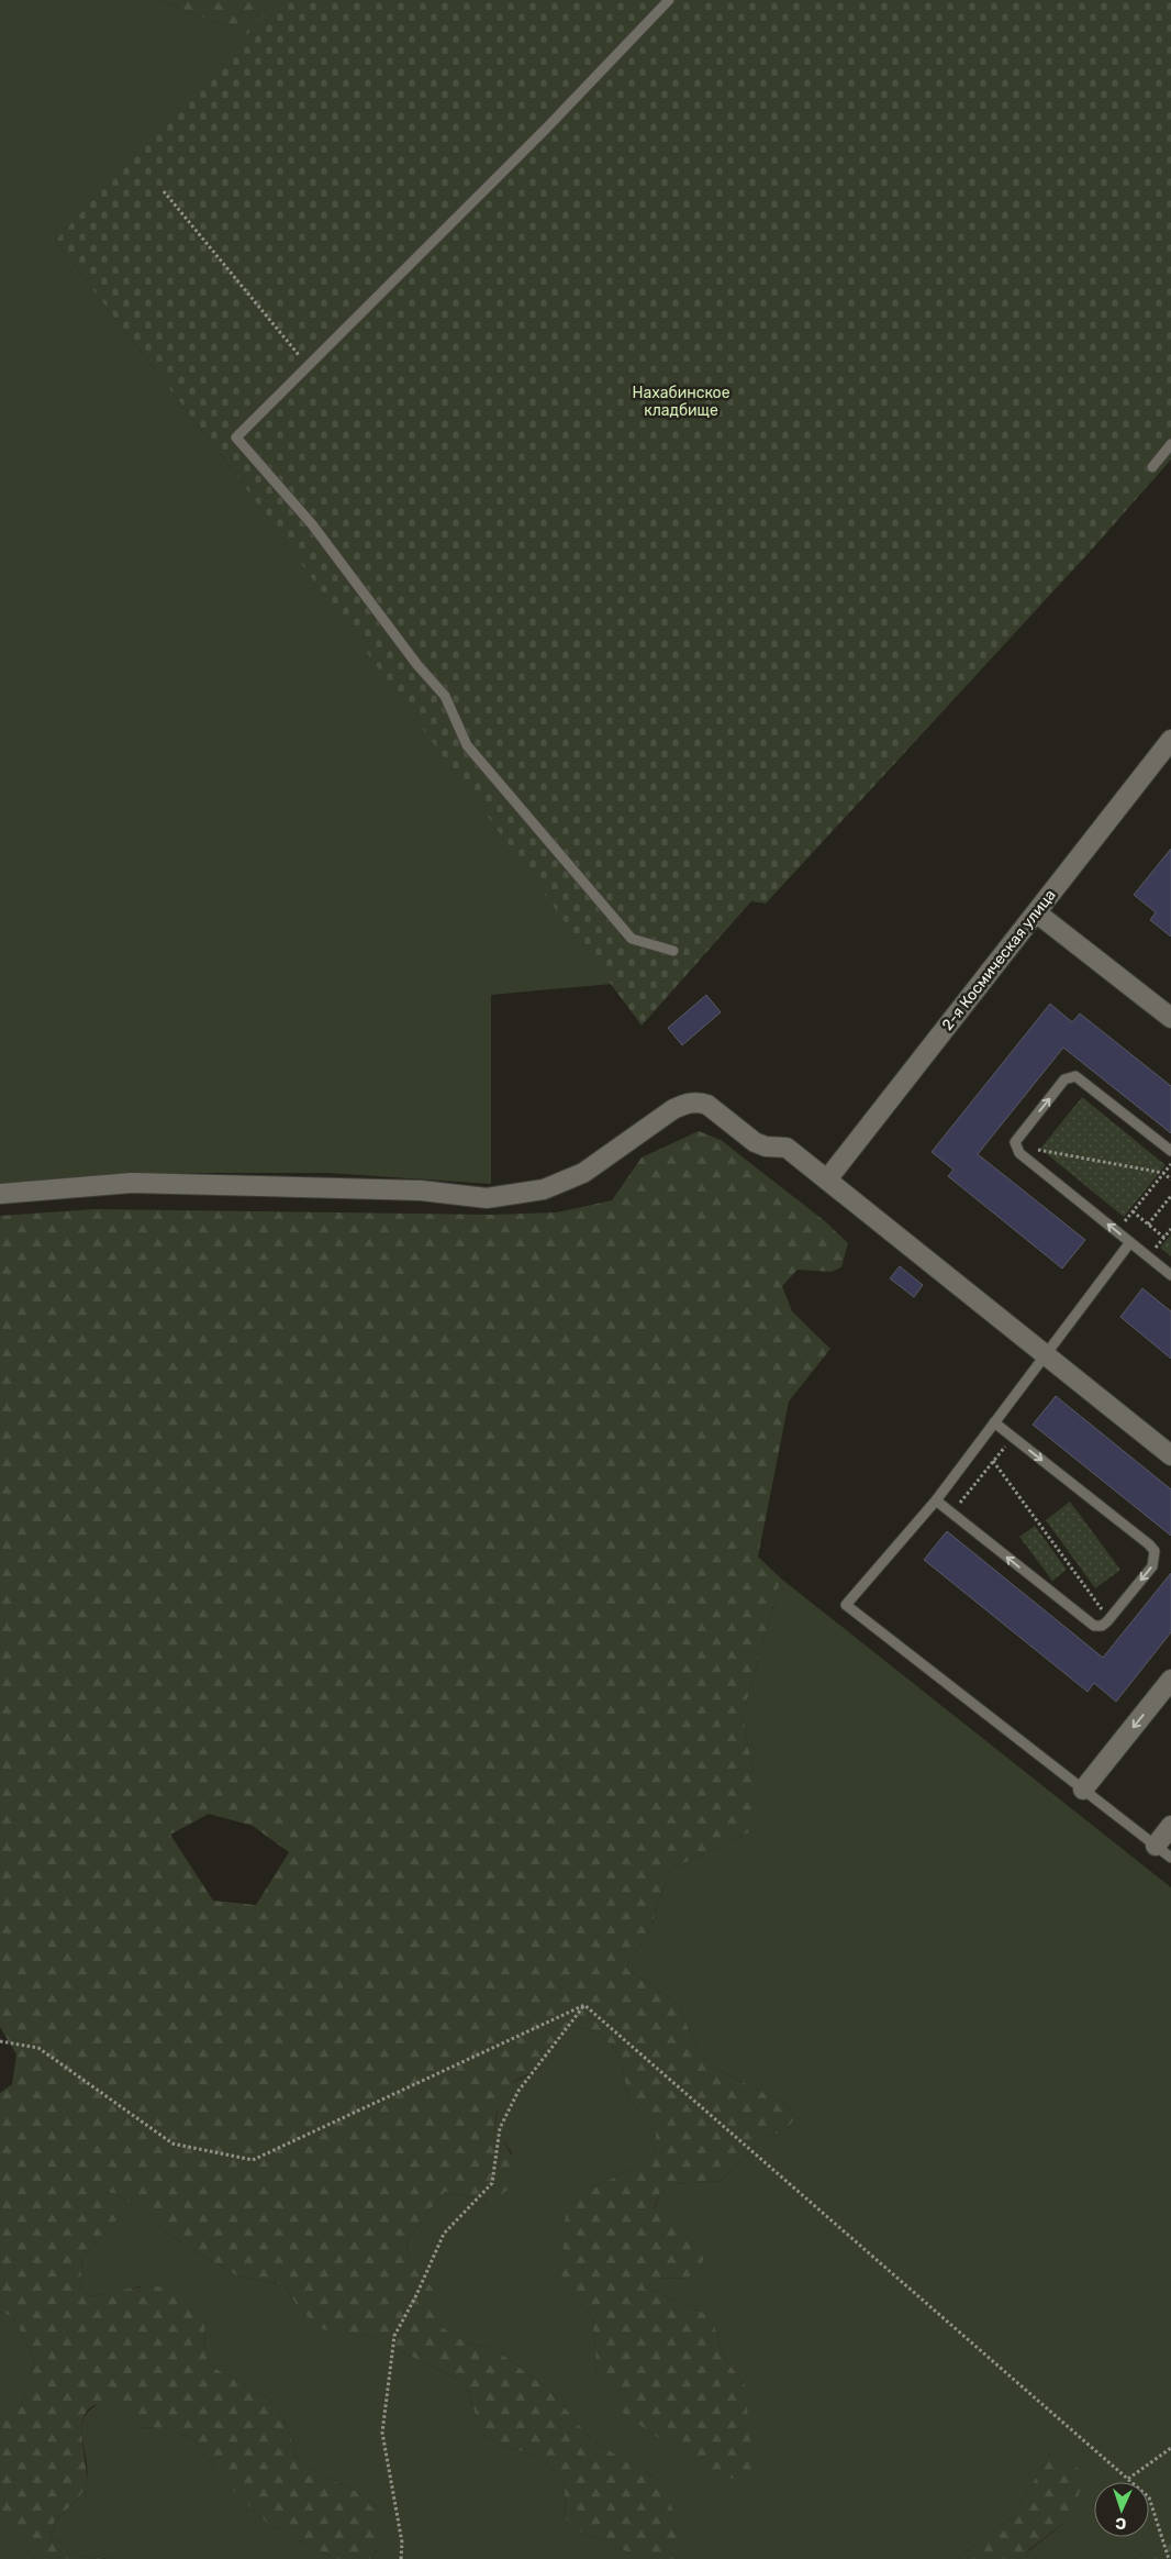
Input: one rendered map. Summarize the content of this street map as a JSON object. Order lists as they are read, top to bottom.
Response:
{
  "streets": {
    "street": ["2-я Космическая улица"]
  },
  "parks": ["Нахабинское кладбище"],
  "north": "bottom"
}
